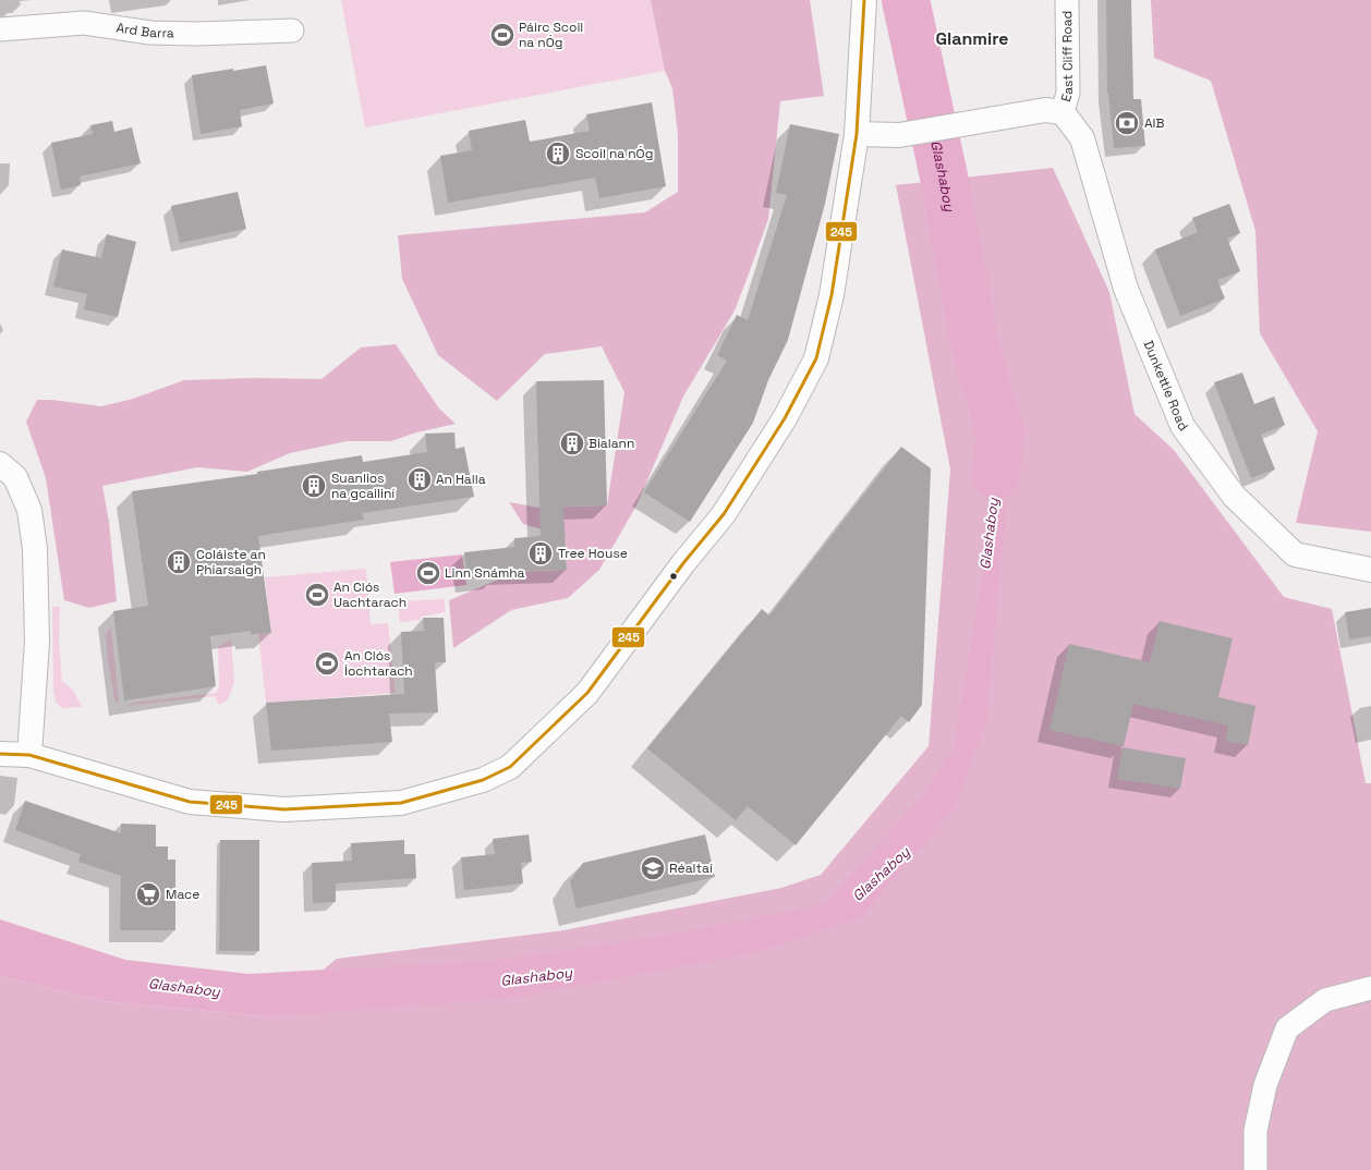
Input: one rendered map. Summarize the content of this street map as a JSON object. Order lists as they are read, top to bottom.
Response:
{
  "streets": {
    "main road": ["Dunkettle Road"],
    "street": ["Ard Barra", "East Cliff Road"]
  },
  "crossings": [
    ["East Cliff Road", "Dunkettle Road"]
  ],
  "districts": ["Glanmire"],
  "water": ["Glashaboy"],
  "places": {
    "sports": [
      "Páirc Scoil na nÓg",
      "Linn Snámha",
      "An Clós Uachtarach",
      "An Clós Íochtarach"
    ],
    "bank": ["AIB"],
    "building": [
      "Scoil na nÓg",
      "Bialann",
      "An Halla",
      "Suanlios na gcailiní",
      "Tree House",
      "Coláiste an Phiarsaigh"
    ],
    "school or university": ["Réaltaí"],
    "supermarket": ["Mace"]
  },
  "lines": ["transit line 245"]
}
